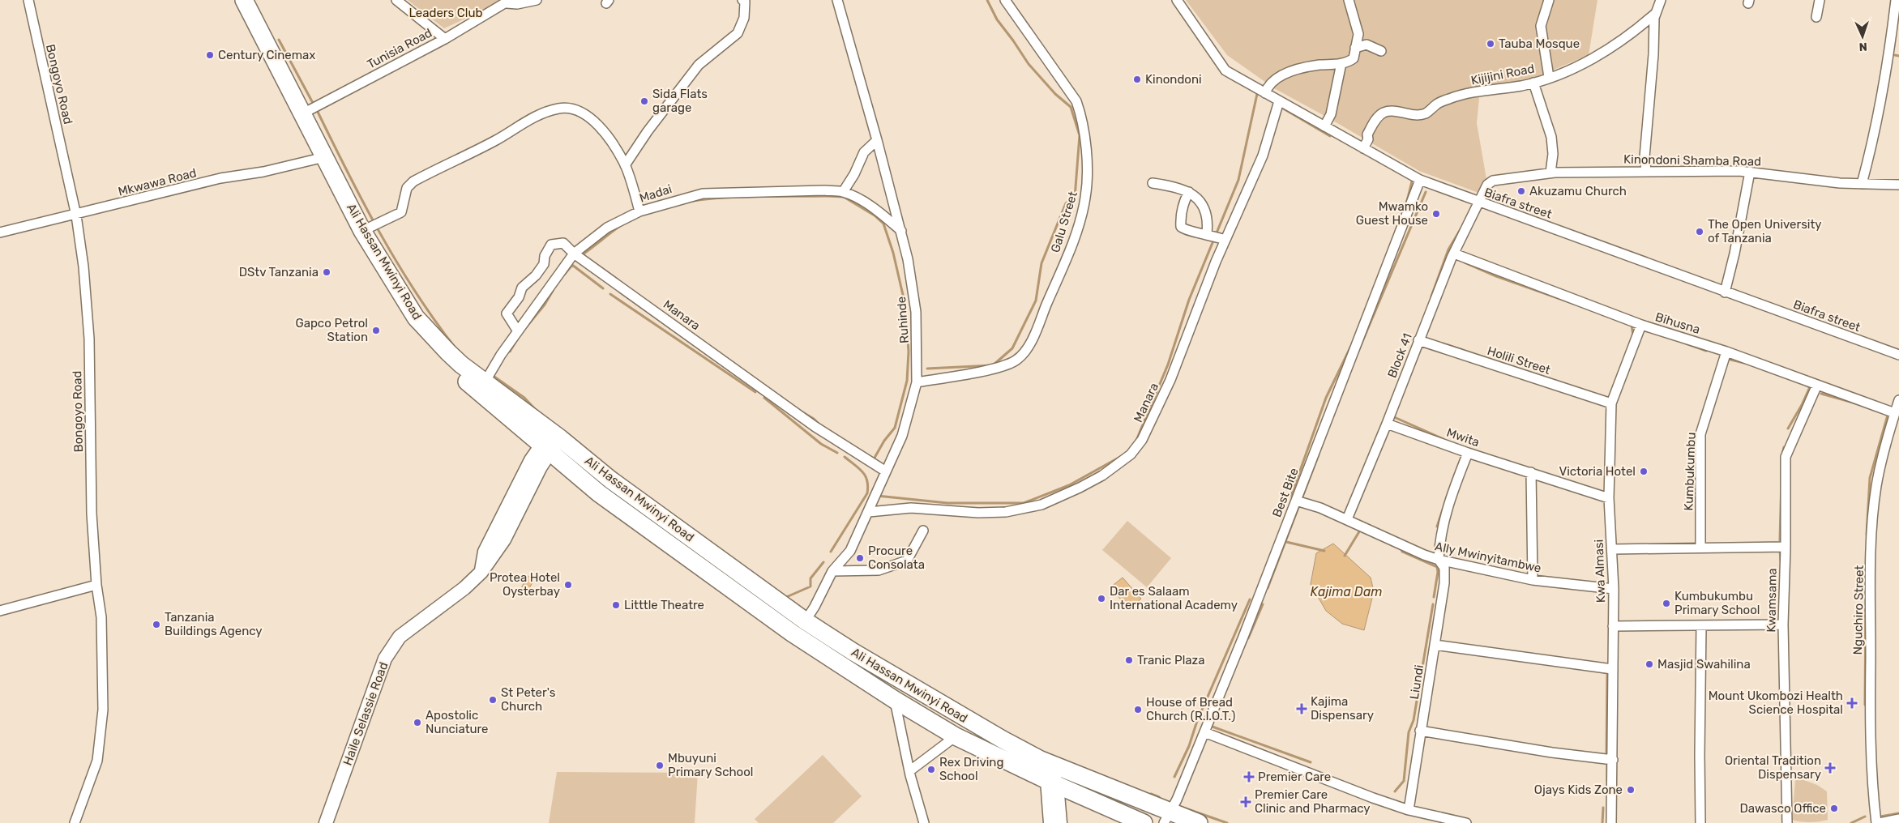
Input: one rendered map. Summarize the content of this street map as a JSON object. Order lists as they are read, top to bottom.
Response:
{
  "streets": {
    "highway": ["Ali Hassan Mwinyi Road"],
    "street": [
      "Tunisia Road",
      "Kijijini Road",
      "Bongoyo Road",
      "Kinondoni Shamba Road",
      "Mkwawa Road",
      "Madai",
      "Biafra street",
      "Galu Street",
      "Manara",
      "Ruhinde",
      "Bihusna",
      "Block 41",
      "Holili Street",
      "Mwita",
      "Kumbukumbu",
      "Best Bite",
      "Ally Mwinyitambwe",
      "Kwa Almasi",
      "Kwamsama",
      "Nguchiro Street",
      "Liundi",
      "Haile Selassie Road"
    ]
  },
  "crossings": [
    ["Tunisia Road", "Ali Hassan Mwinyi Road"],
    ["Kijijini Road", "Biafra street"],
    ["Bongoyo Road", "Mkwawa Road"],
    ["Kinondoni Shamba Road", "Biafra street"],
    ["Kinondoni Shamba Road", "Block 41"],
    ["Mkwawa Road", "Ali Hassan Mwinyi Road"],
    ["Madai", "Ali Hassan Mwinyi Road"],
    ["Madai", "Manara"],
    ["Madai", "Ruhinde"],
    ["Biafra street", "Manara"],
    ["Biafra street", "Block 41"],
    ["Biafra street", "Best Bite"],
    ["Galu Street", "Ruhinde"],
    ["Ali Hassan Mwinyi Road", "Ruhinde"],
    ["Ali Hassan Mwinyi Road", "Best Bite"],
    ["Ali Hassan Mwinyi Road", "Haile Selassie Road"],
    ["Manara", "Ruhinde"],
    ["Bihusna", "Block 41"],
    ["Bihusna", "Kumbukumbu"],
    ["Bihusna", "Kwa Almasi"],
    ["Bihusna", "Kwamsama"],
    ["Bihusna", "Nguchiro Street"],
    ["Block 41", "Holili Street"],
    ["Block 41", "Mwita"],
    ["Block 41", "Ally Mwinyitambwe"],
    ["Holili Street", "Kwa Almasi"],
    ["Mwita", "Kwa Almasi"],
    ["Best Bite", "Ally Mwinyitambwe"],
    ["Ally Mwinyitambwe", "Kwa Almasi"],
    ["Ally Mwinyitambwe", "Liundi"]
  ],
  "water": ["Kajima Dam"],
  "parks": ["Leaders Club"],
  "places": {
    "other": [
      "Tauba Mosque",
      "Century Cinemax",
      "Kinondoni",
      "Sida Flats garage",
      "Akuzamu Church",
      "Mwamko Guest House",
      "The Open University of Tanzania",
      "DStv Tanzania",
      "Gapco Petrol Station",
      "Victoria Hotel",
      "Procure Consolata",
      "Protea Hotel Oysterbay",
      "Dar es Salaam International Academy",
      "Kumbukumbu Primary School",
      "Litttle Theatre",
      "Tanzania Buildings Agency",
      "Tranic Plaza",
      "Masjid Swahilina",
      "St Peter's Church",
      "House of Bread Church (R.I.O.T.)",
      "Apostolic Nunciature",
      "Mbuyuni Primary School",
      "Rex Driving School",
      "Ojays Kids Zone",
      "Dawasco Office"
    ],
    "health": [
      "Mount Ukombozi Health Science Hospital",
      "Kajima Dispensary",
      "Oriental Tradition Dispensary",
      "Premier Care",
      "Premier Care Clinic and Pharmacy"
    ]
  },
  "north": "bottom"
}
